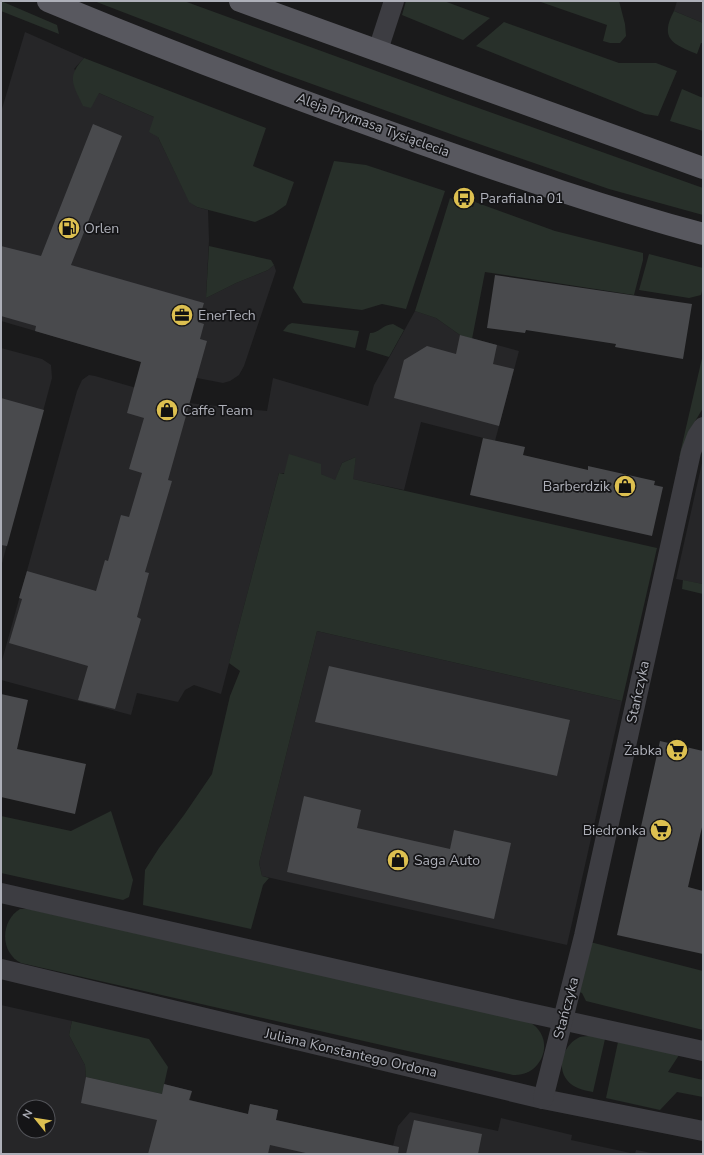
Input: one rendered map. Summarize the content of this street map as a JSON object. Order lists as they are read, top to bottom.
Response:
{
  "streets": {
    "main road": ["Aleja Prymasa Tysiąclecia"],
    "street": ["Stańczyka", "Juliana Konstantego Ordona"]
  },
  "crossings": [
    ["Stańczyka", "Juliana Konstantego Ordona"]
  ],
  "places": {
    "bus stop": ["Parafialna 01"],
    "fuel station": ["Orlen"],
    "office": ["EnerTech"],
    "shop": ["Caffe Team", "Barberdzik", "Saga Auto"],
    "supermarket": ["Żabka", "Biedronka"]
  },
  "north": "top left"
}
